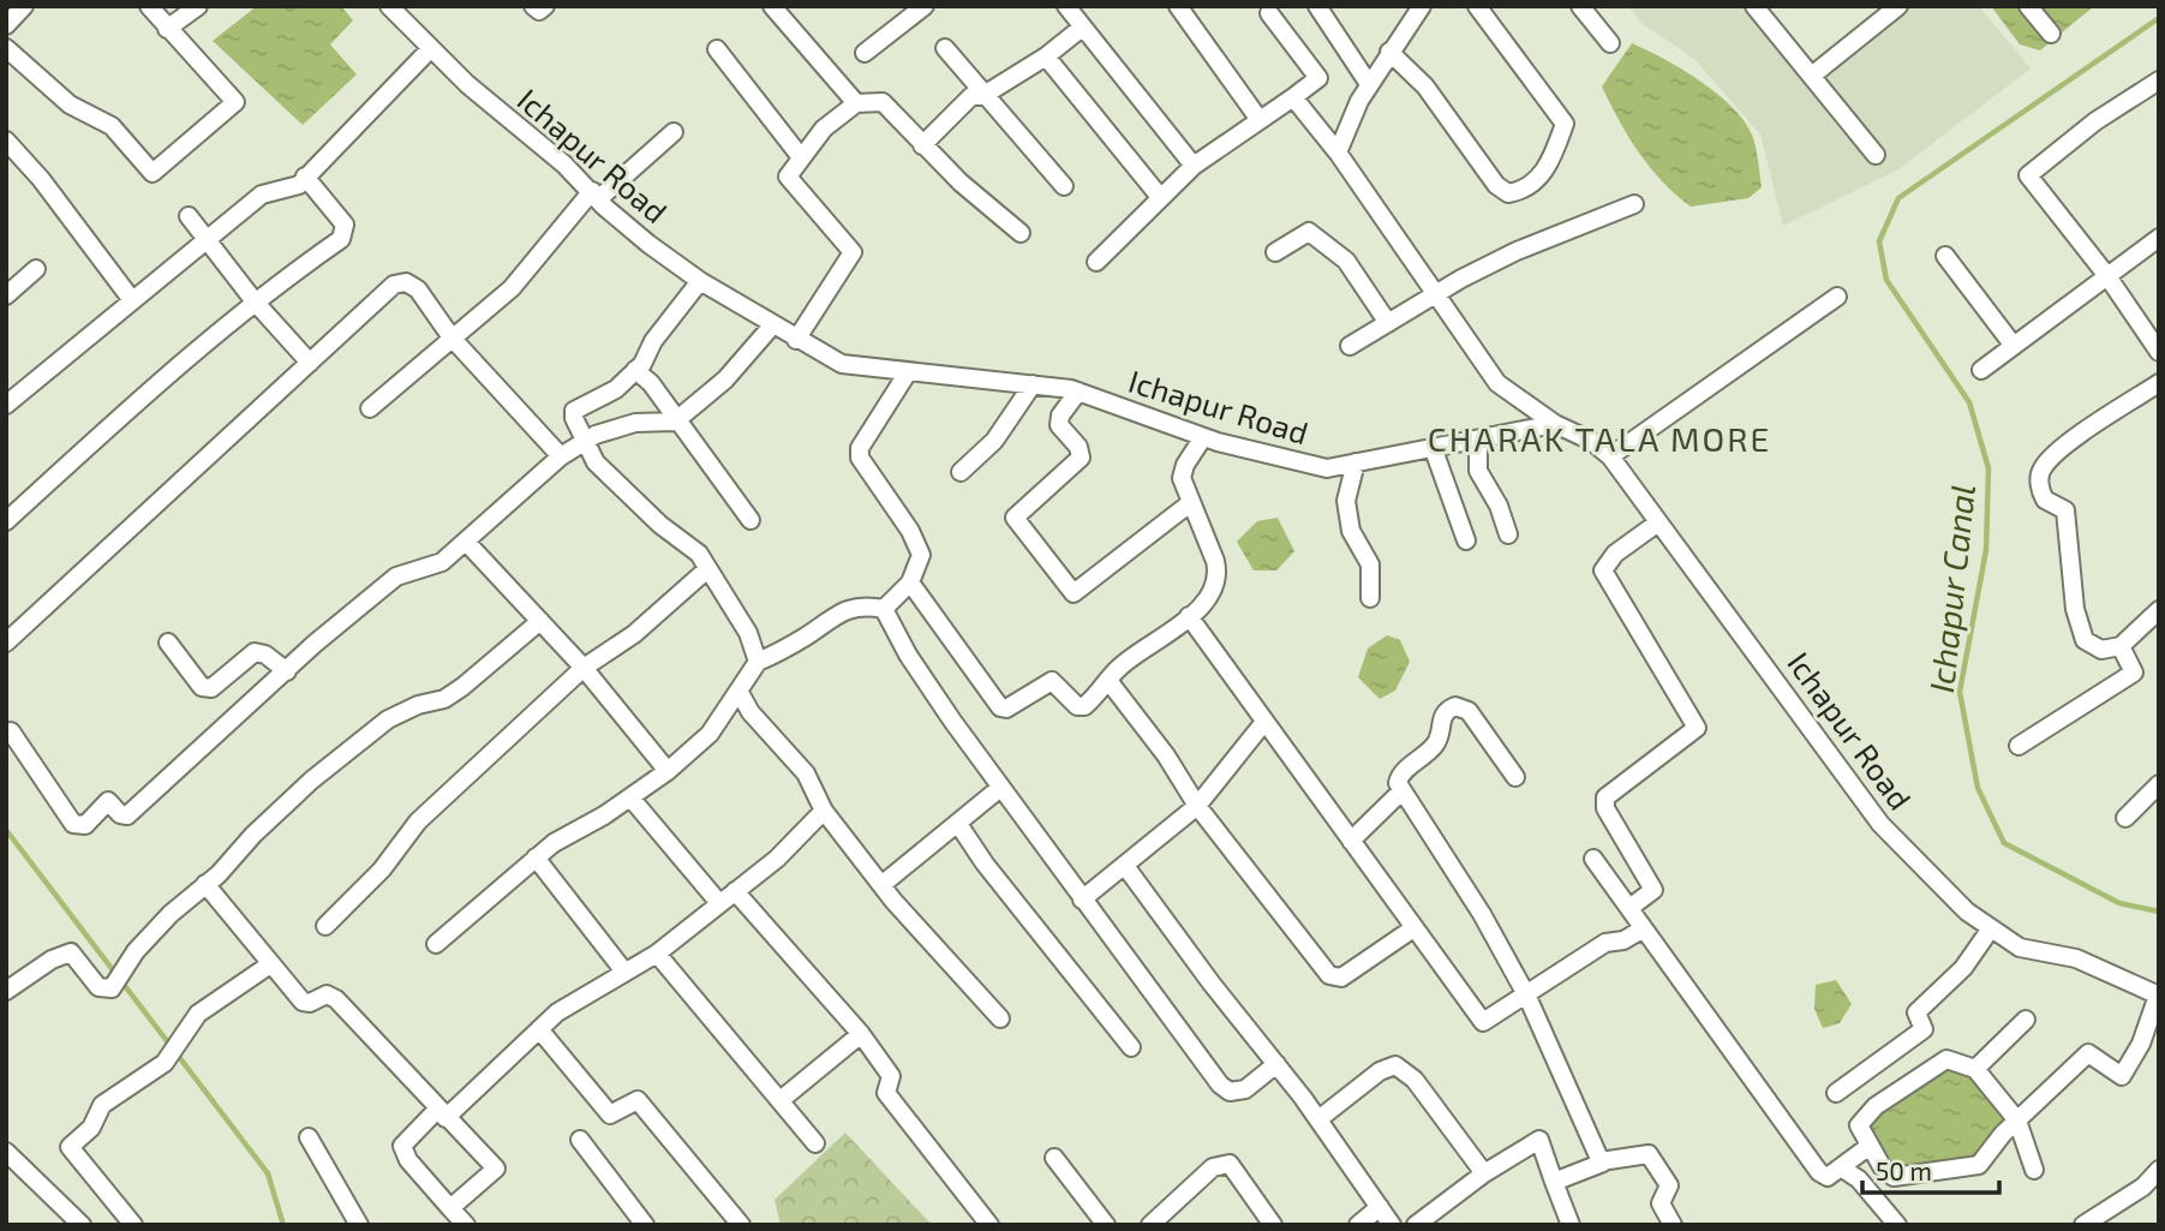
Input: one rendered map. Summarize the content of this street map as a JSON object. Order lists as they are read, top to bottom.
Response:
{
  "streets": {
    "street": ["Ichapur Road"]
  },
  "districts": ["CHARAK TALA MORE"],
  "water": ["Ichapur Canal"],
  "scale_bar": "50 m"
}
